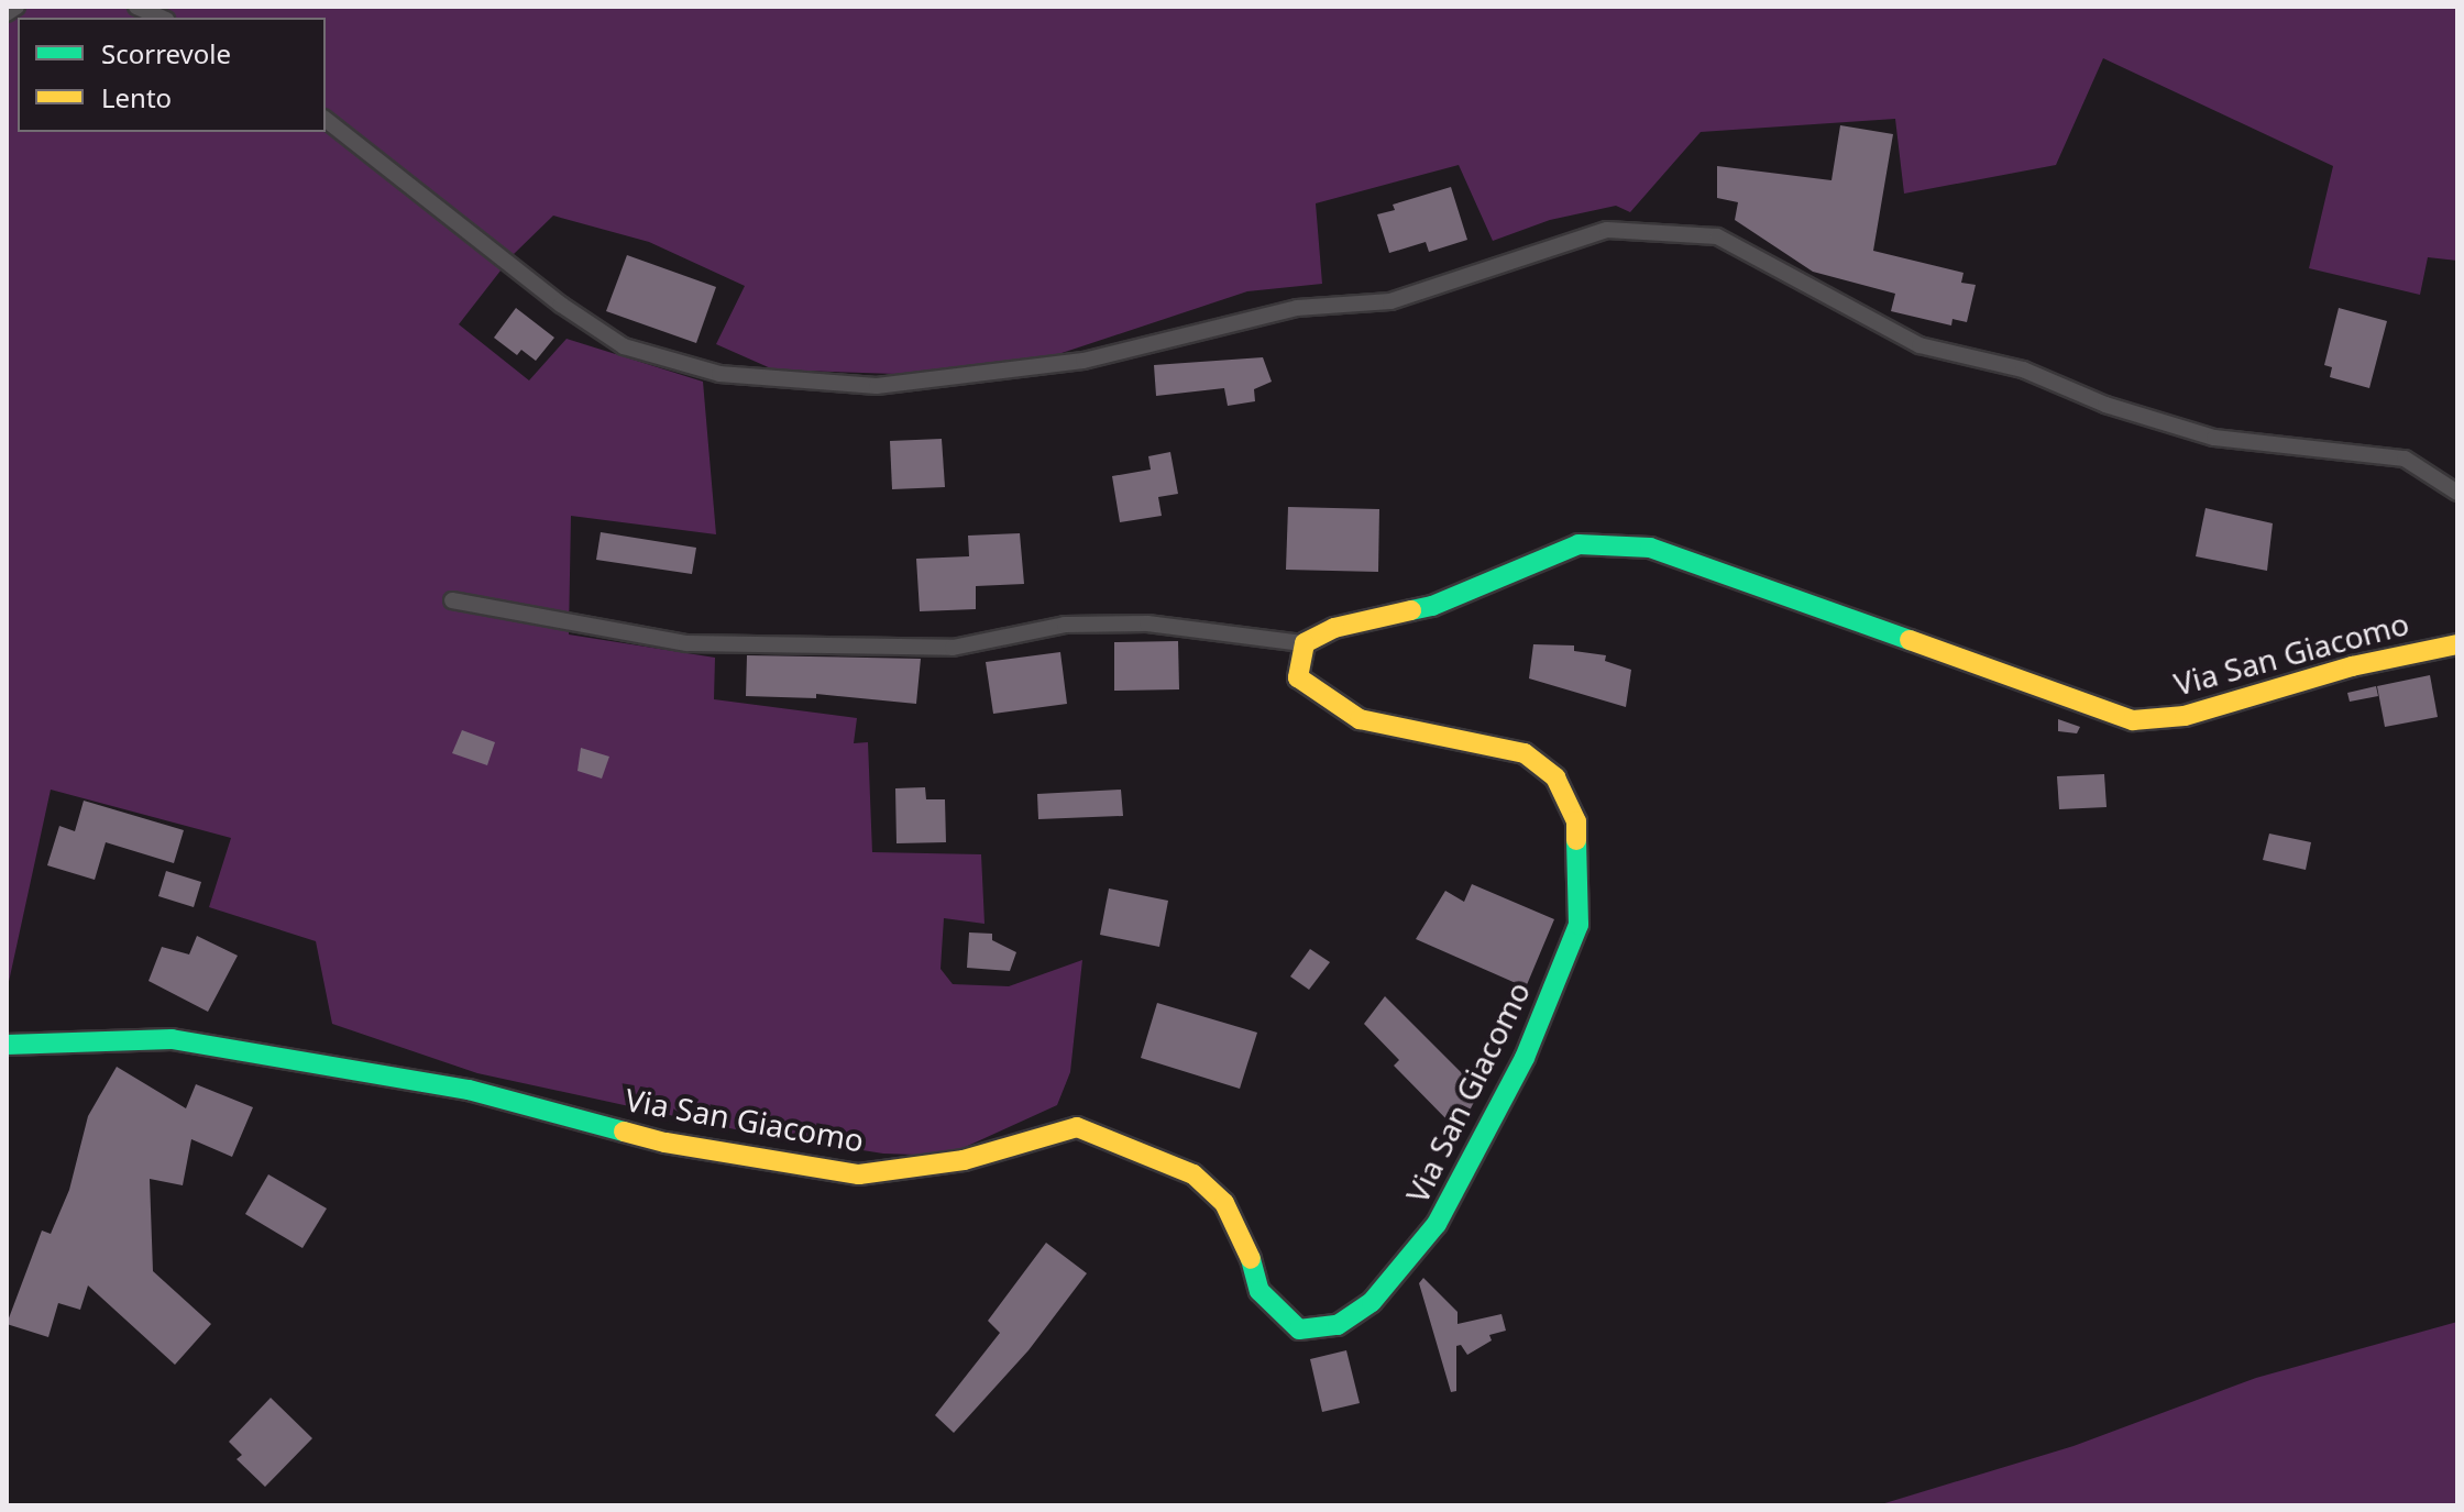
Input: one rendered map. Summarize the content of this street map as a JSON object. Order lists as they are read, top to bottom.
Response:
{
  "streets": {
    "street": ["Via San Giacomo"]
  },
  "legend": ["Scorrevole", "Lento"]
}
